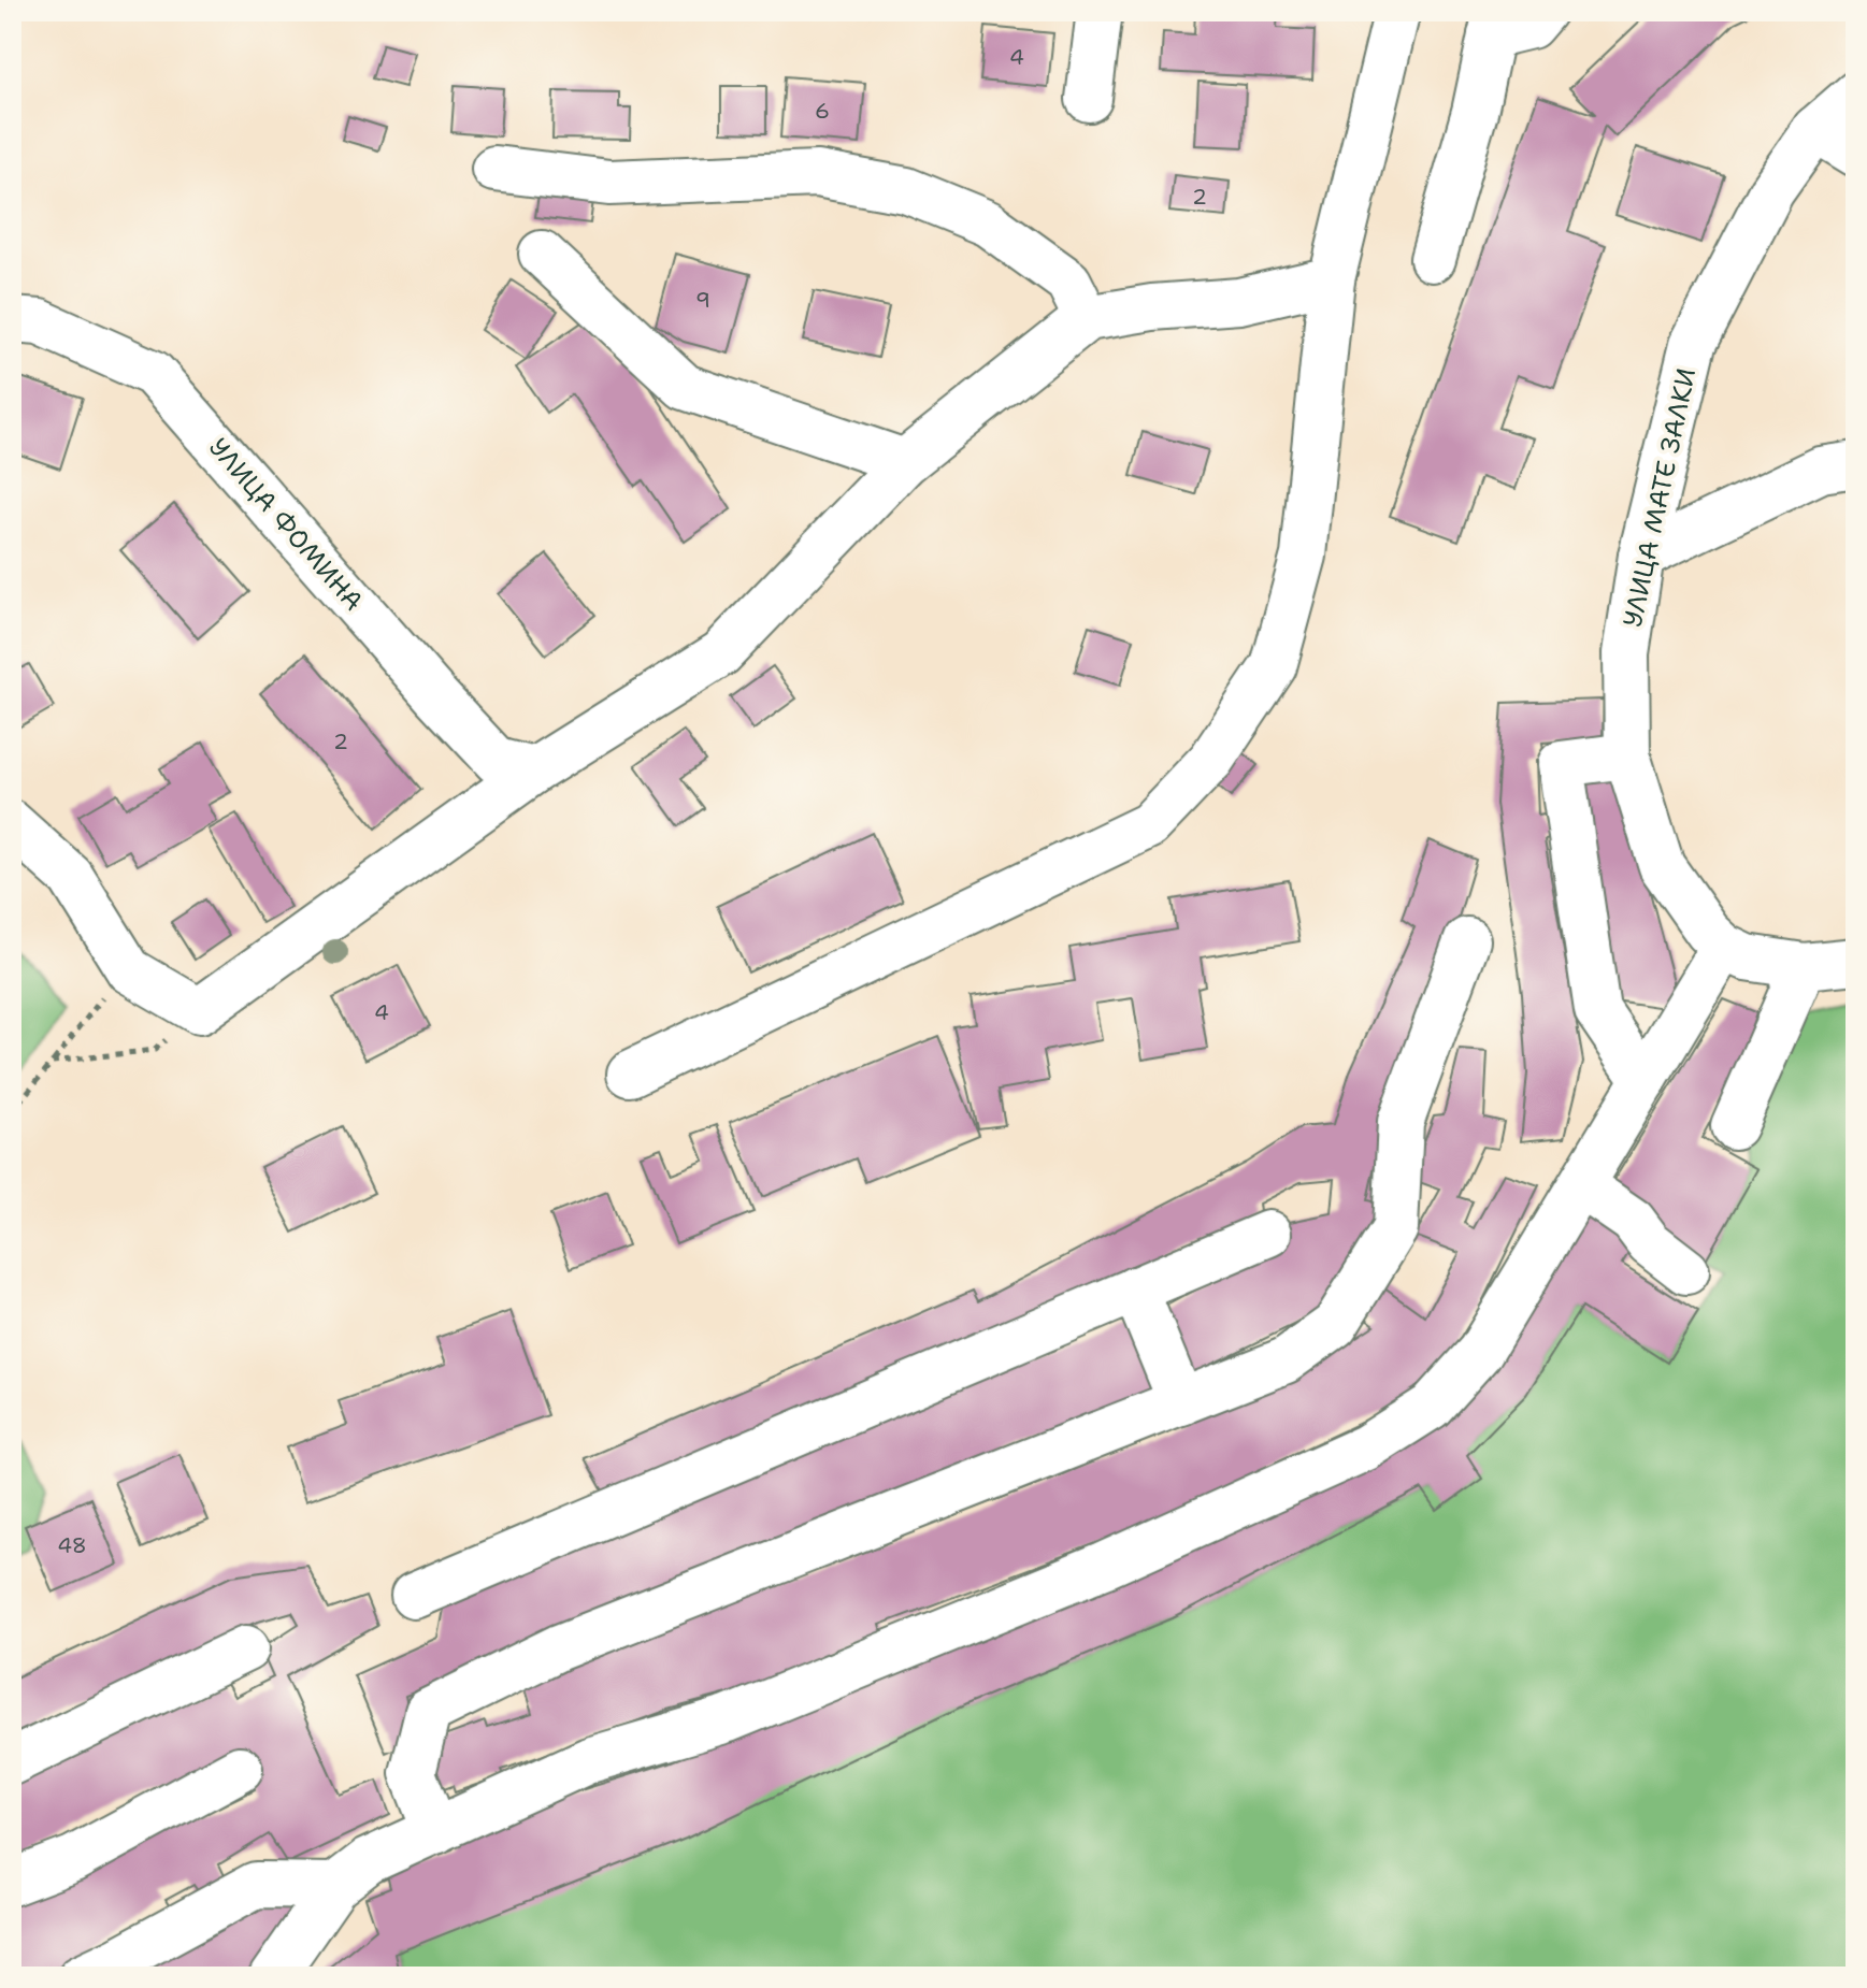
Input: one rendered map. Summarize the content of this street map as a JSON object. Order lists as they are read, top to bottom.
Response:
{
  "streets": {
    "street": ["УЛИЦА МАТЕ ЗАЛКИ", "УЛИЦА ФОМИНА"]
  },
  "house_numbers": [
    "4",
    "6",
    "2",
    "9",
    "2",
    "4",
    "48"
  ]
}
